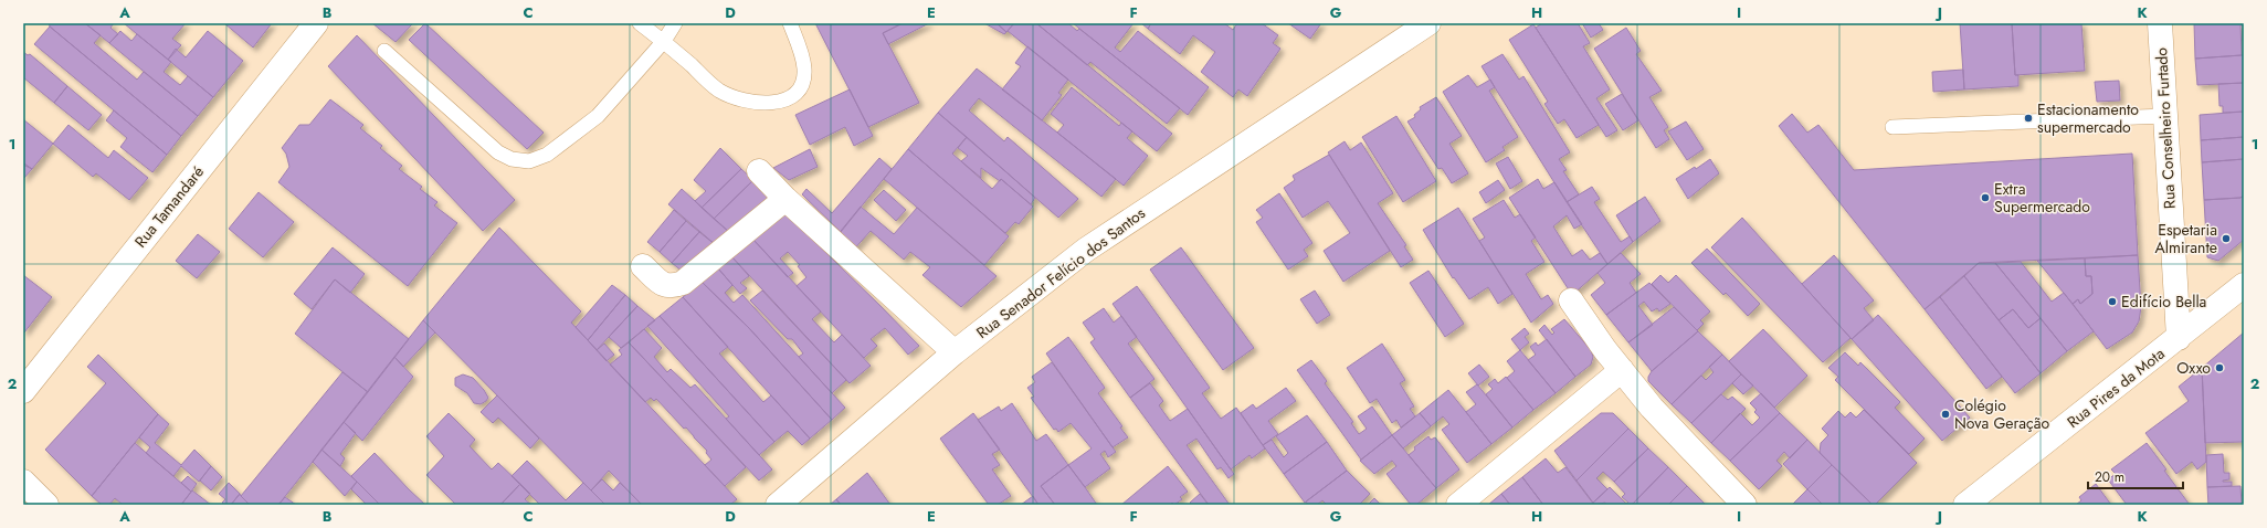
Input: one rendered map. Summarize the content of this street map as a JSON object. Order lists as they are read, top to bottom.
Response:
{
  "streets": {
    "street": [
      "Rua Conselheiro Furtado",
      "Rua Tamandaré",
      "Rua Senador Felício dos Santos",
      "Rua Pires da Mota"
    ]
  },
  "crossings": [
    ["Rua Conselheiro Furtado", "Rua Pires da Mota"]
  ],
  "places": [
    "Estacionamento supermercado",
    "Extra Supermercado",
    "Espetaria Almirante",
    "Edifício Bella",
    "Oxxo",
    "Colégio Nova Geração"
  ],
  "scale_bar": "20 m",
  "grid": {
    "columns": [
      "A",
      "B",
      "C",
      "D",
      "E",
      "F",
      "G",
      "H",
      "I",
      "J",
      "K"
    ],
    "rows": ["1", "2"]
  }
}
